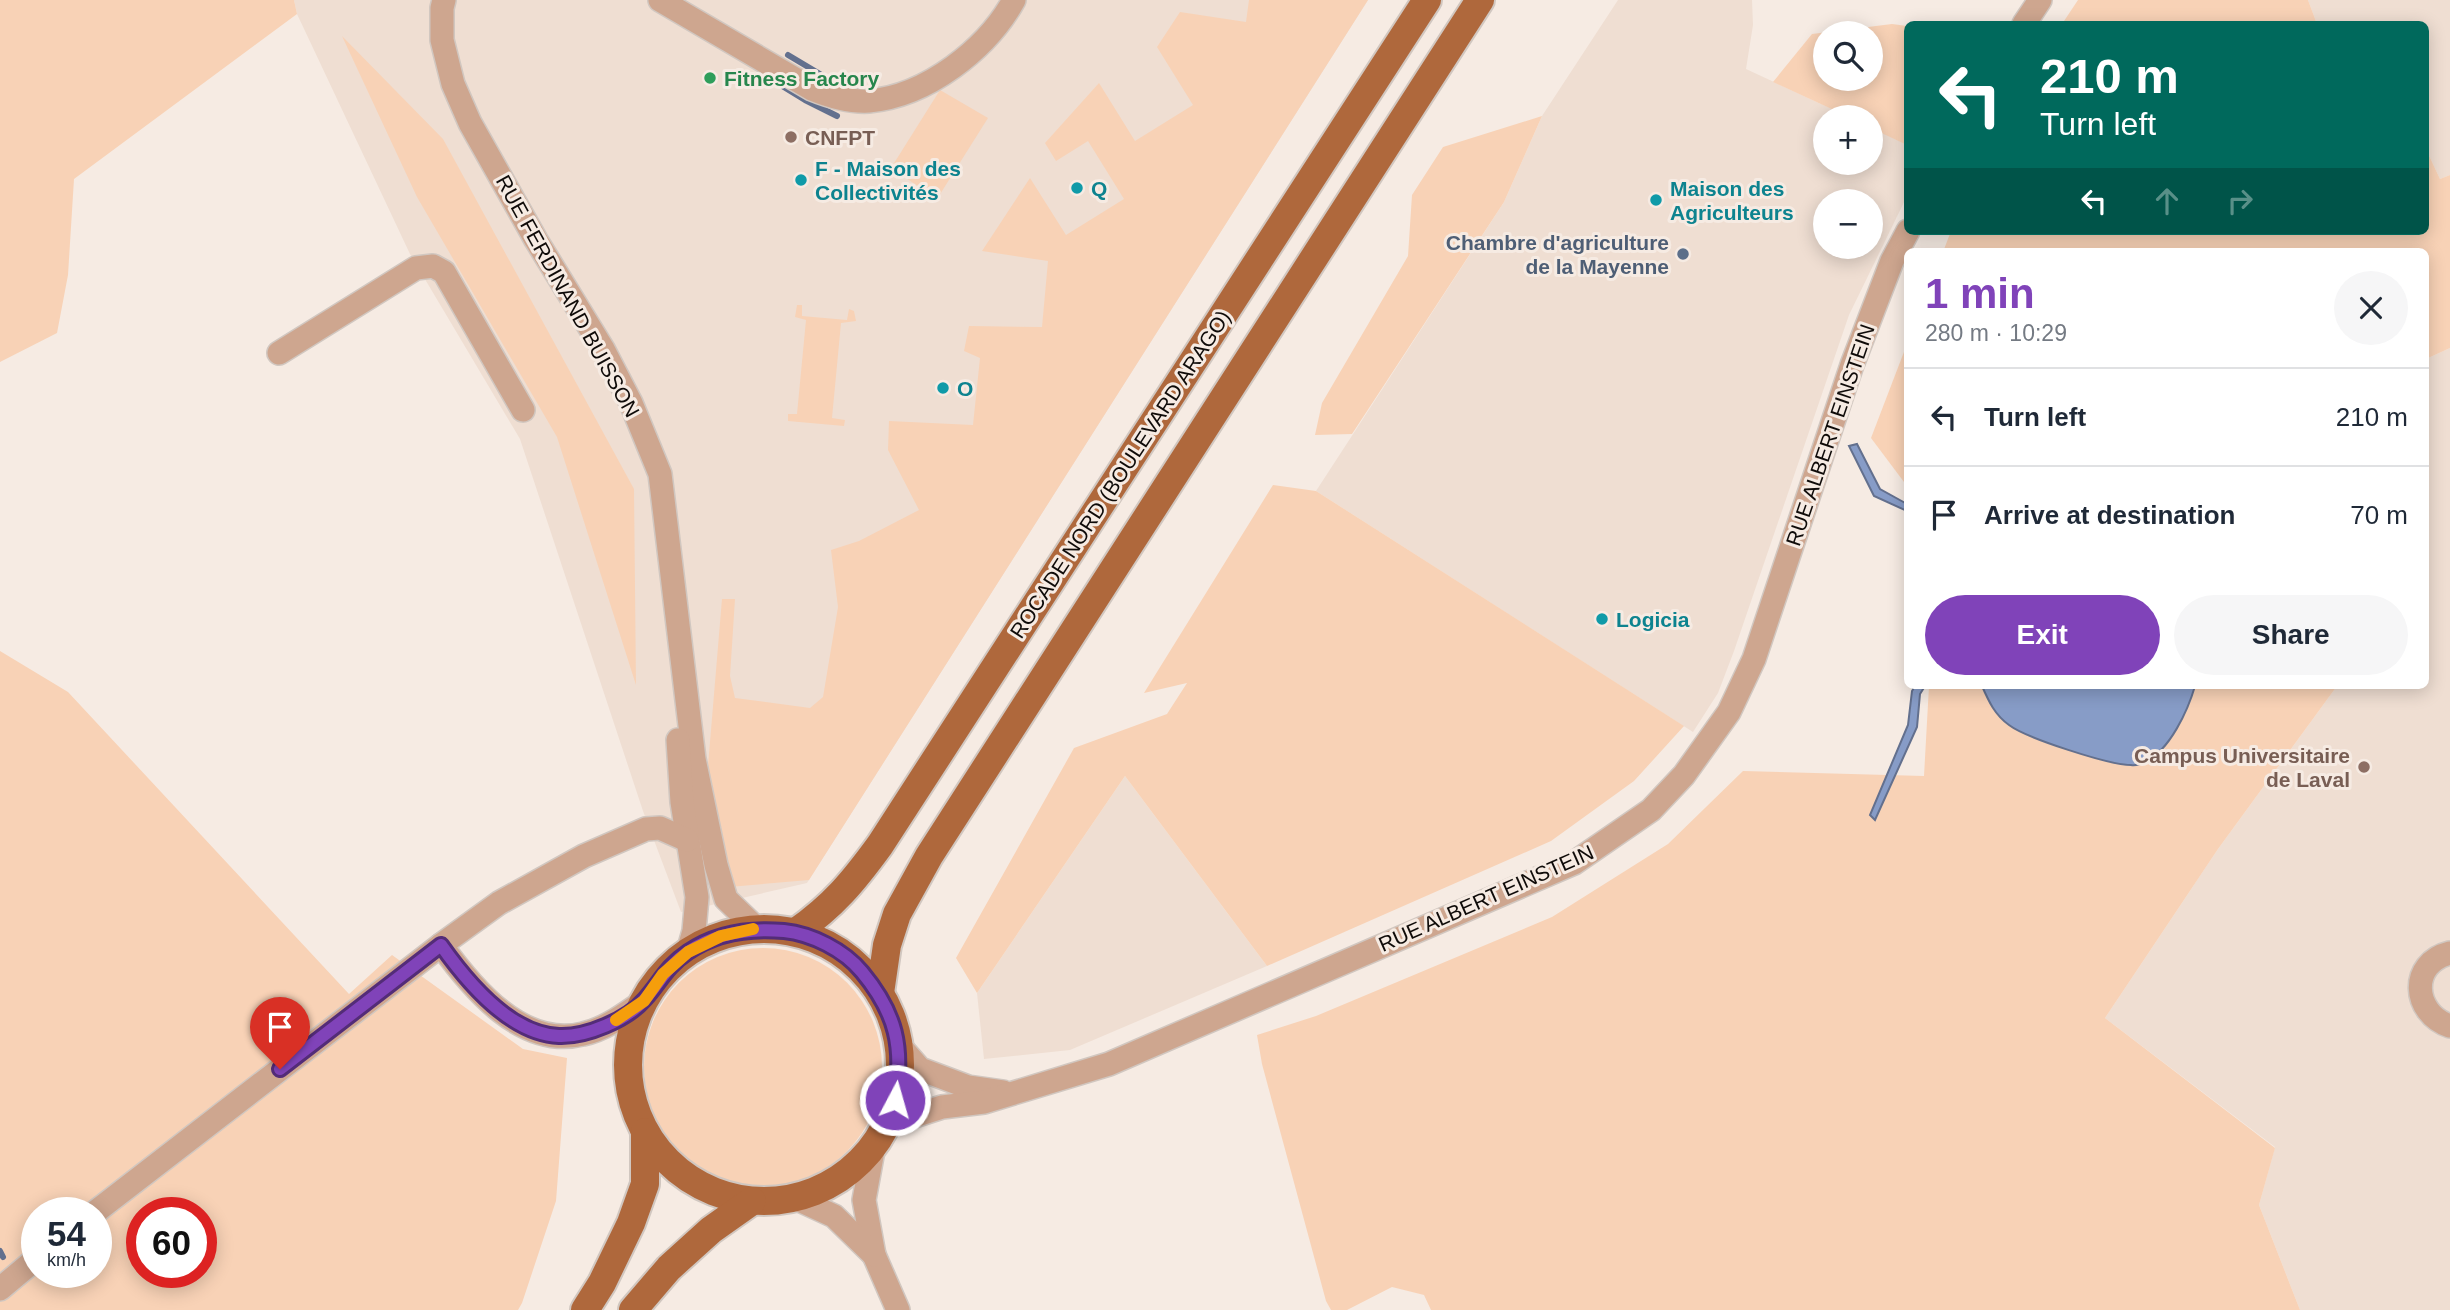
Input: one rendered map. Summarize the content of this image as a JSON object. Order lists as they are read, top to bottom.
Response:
{
  "streets": {
    "main road": ["ROCADE NORD (BOULEVARD ARAGO)"],
    "street": ["RUE FERDINAND BUISSON", "RUE ALBERT EINSTEIN"]
  },
  "places": [
    "Fitness Factory",
    "CNFPT",
    "F - Maison des Collectivités",
    "Q",
    "Maison des Agriculteurs",
    "Chambre d'agriculture de la Mayenne",
    "O",
    "Logicia",
    "Campus Universitaire de Laval"
  ],
  "page": {
    "map_buttons": ["+", "−"],
    "turn": ["210 m", "Turn left"],
    "heading": ["1 min", "280 m · 10:29"],
    "list": [
      {
        "name": "Turn left",
        "value": "210 m"
      },
      {
        "name": "Arrive at destination",
        "value": "70 m"
      }
    ],
    "buttons": ["Exit", "Share"],
    "speed": "54 km/h",
    "limit": "60"
  }
}
